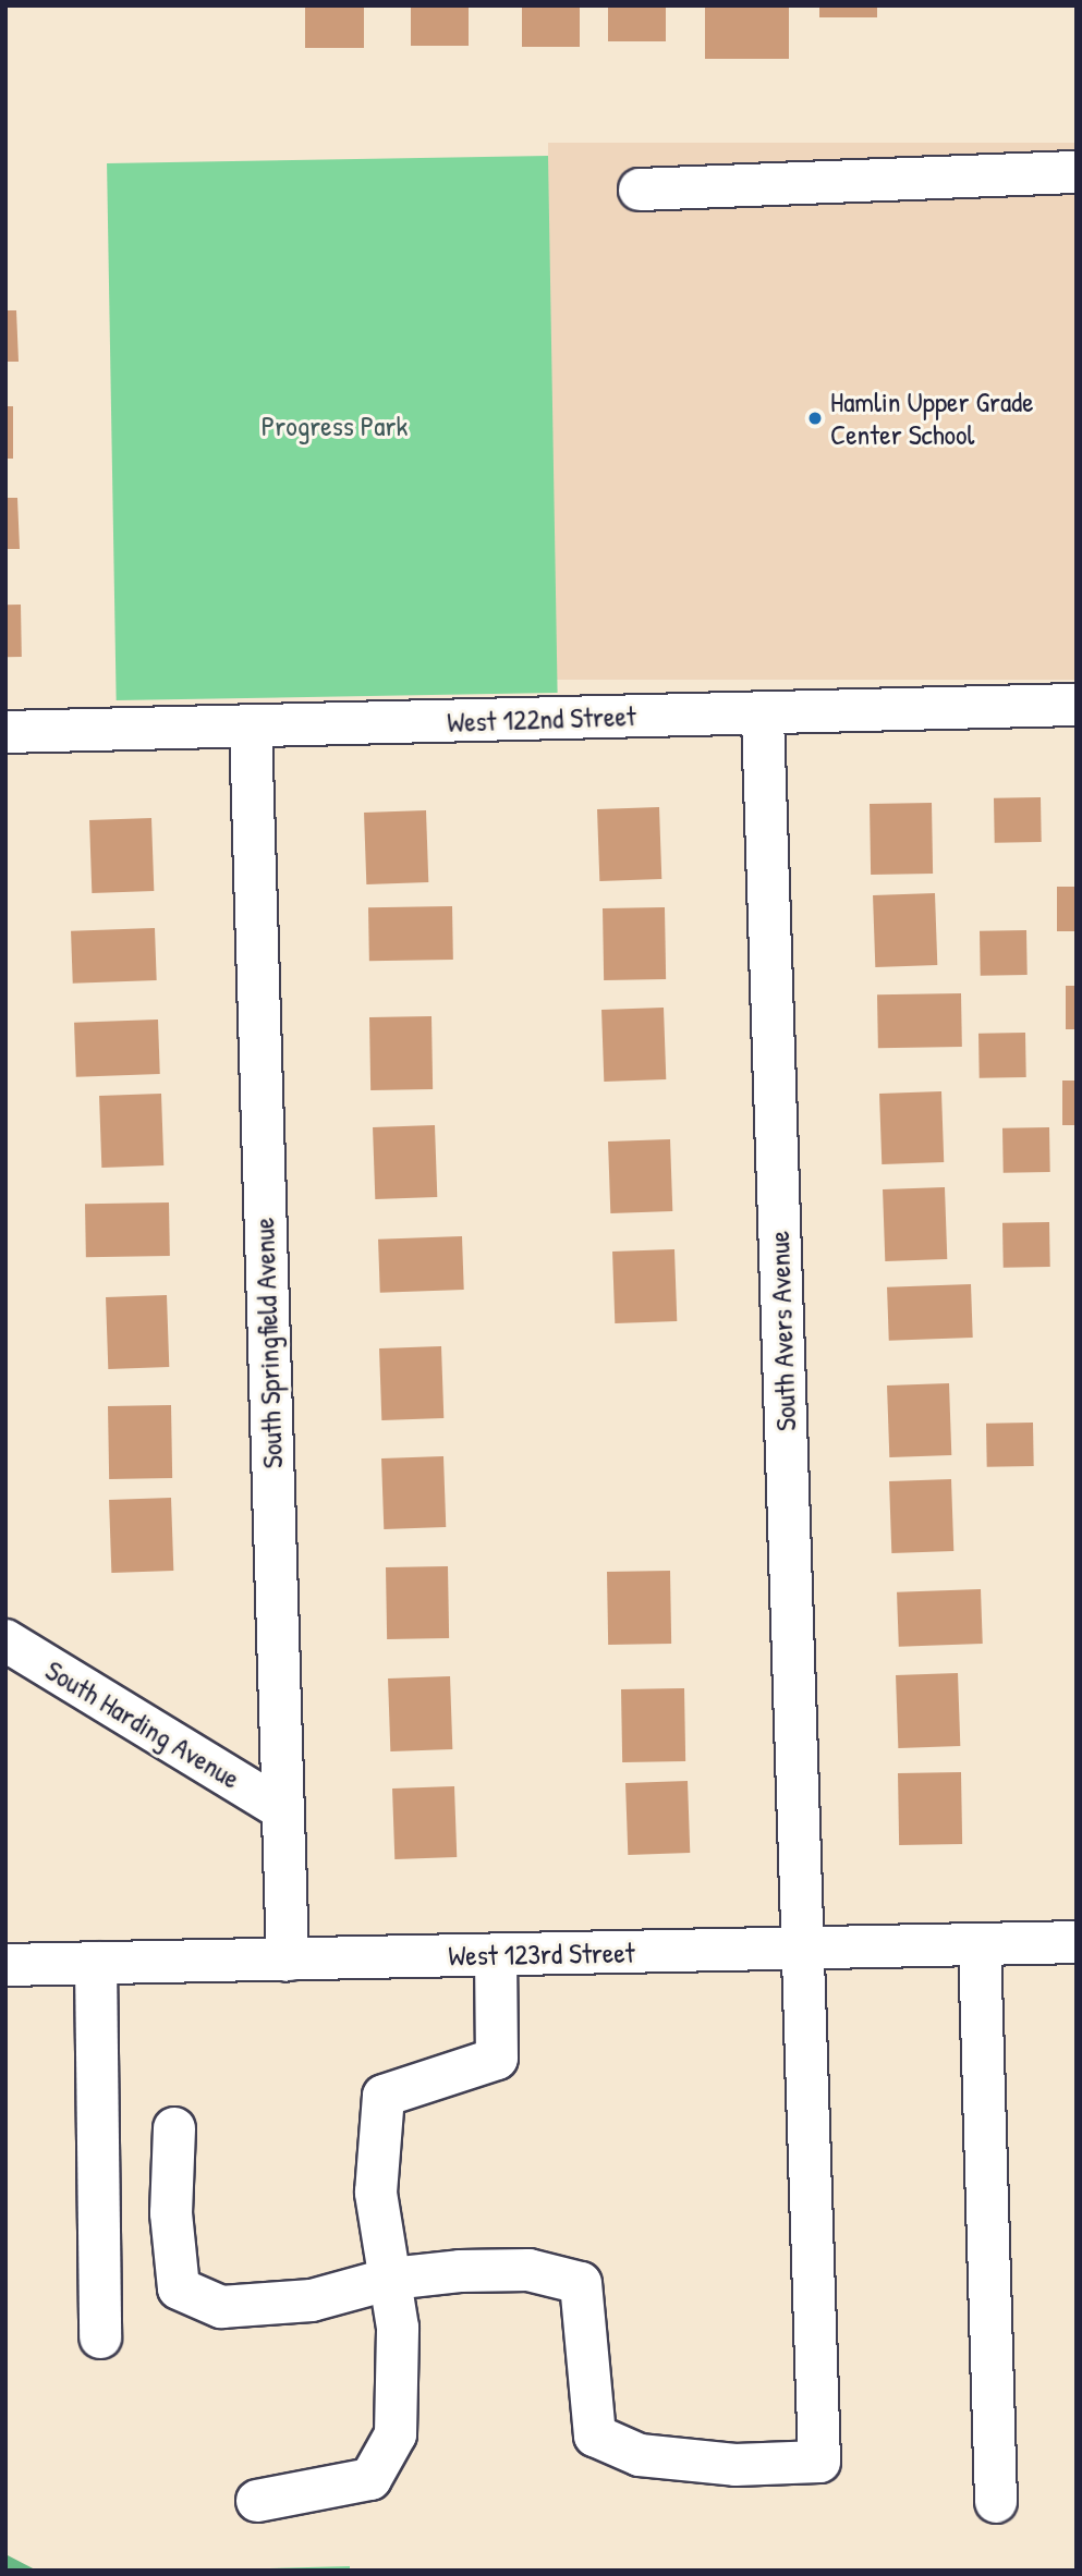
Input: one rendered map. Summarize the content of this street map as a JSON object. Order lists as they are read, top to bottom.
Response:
{
  "streets": {
    "street": [
      "West 122nd Street",
      "South Avers Avenue",
      "South Springfield Avenue",
      "South Harding Avenue",
      "West 123rd Street"
    ]
  },
  "crossings": [
    ["West 122nd Street", "South Avers Avenue"],
    ["West 122nd Street", "South Springfield Avenue"],
    ["South Avers Avenue", "West 123rd Street"],
    ["South Springfield Avenue", "South Harding Avenue"],
    ["South Springfield Avenue", "West 123rd Street"]
  ],
  "parks": ["Progress Park"],
  "places": ["Hamlin Upper Grade Center School"]
}
